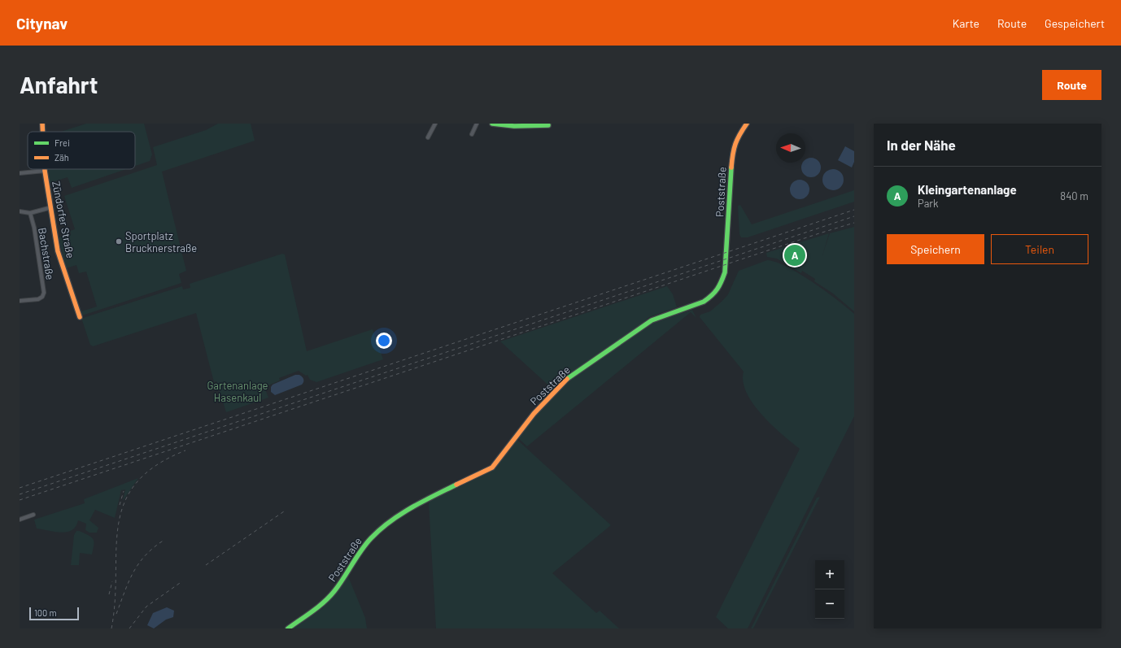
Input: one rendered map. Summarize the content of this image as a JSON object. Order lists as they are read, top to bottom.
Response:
{
  "streets": {
    "street": ["Poststraße", "Zündorfer Straße", "Bachstraße"]
  },
  "parks": ["Gartenanlage Hasenkaul"],
  "places": ["Sportplatz Brucknerstraße"],
  "legend": ["Frei", "Zäh"],
  "scale_bar": "100 m",
  "north": "left",
  "page": {
    "header": "Citynav",
    "nav": ["Karte", "Route", "Gespeichert"],
    "buttons": [
      "Route",
      ["Speichern", "Teilen"]
    ],
    "title": "Anfahrt",
    "heading": "In der Nähe",
    "list": [
      {
        "mark": "A",
        "name": "Kleingartenanlage",
        "note": "Park",
        "value": "840 m"
      }
    ],
    "pins": "A",
    "map_buttons": ["+", "−"],
    "scale": "100 m"
  }
}
